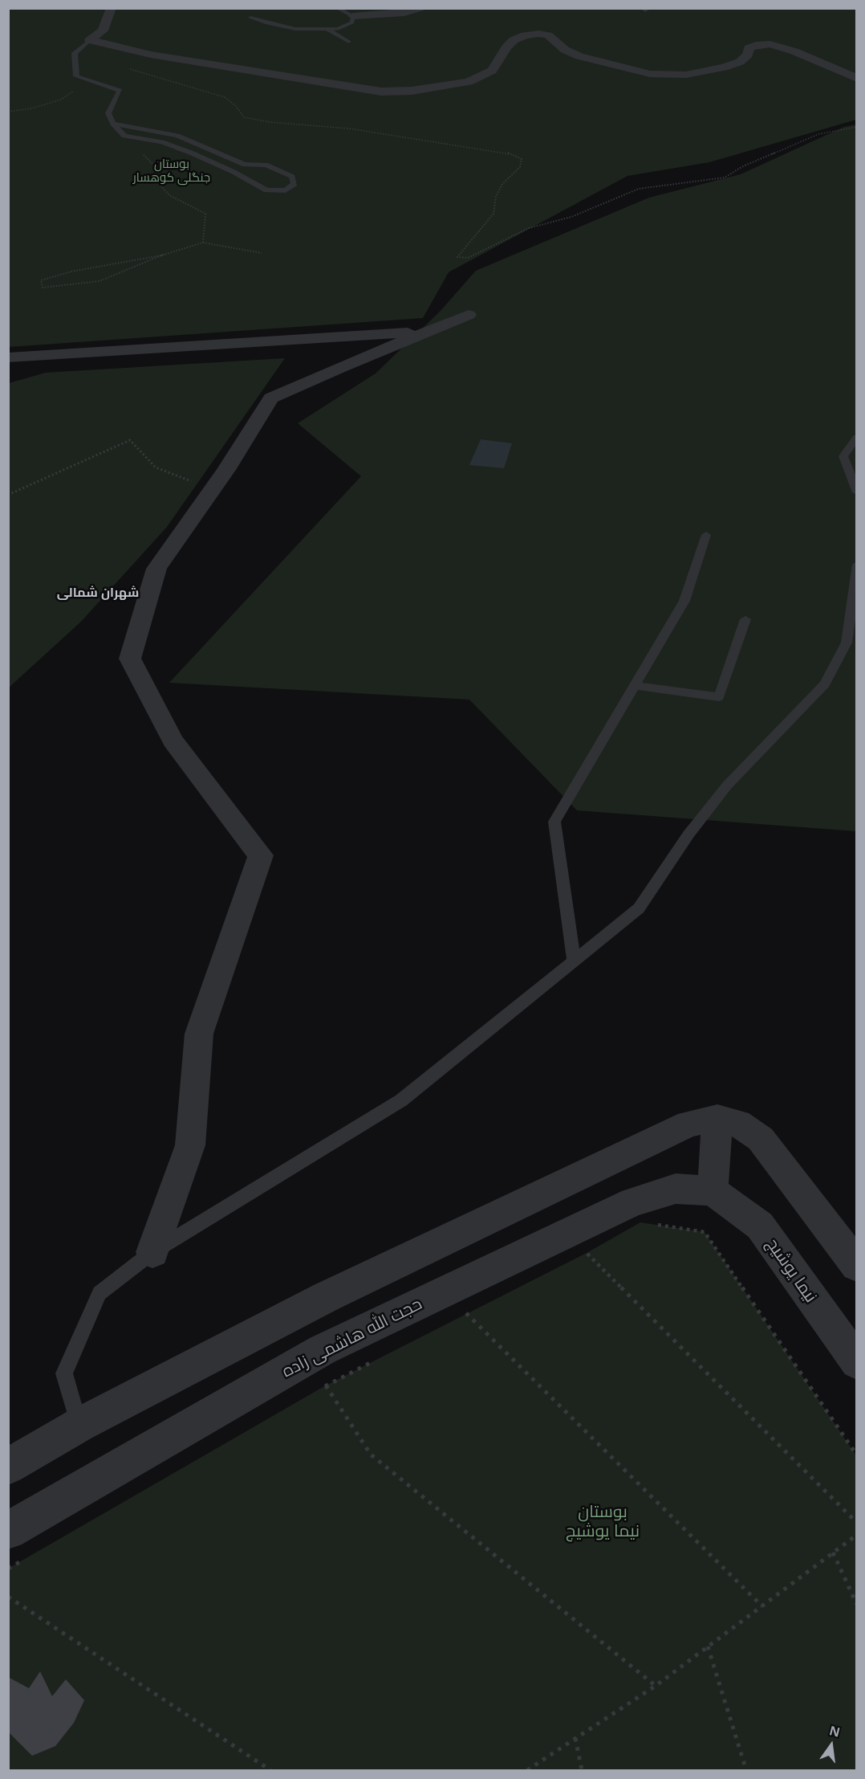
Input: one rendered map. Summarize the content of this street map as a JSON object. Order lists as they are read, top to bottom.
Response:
{
  "streets": {
    "street": ["نیما یوشیج", "حجت الله هاشمی زاده"]
  },
  "crossings": [
    ["نیما یوشیج", "حجت الله هاشمی زاده"]
  ],
  "districts": ["شهران شمالی"],
  "parks": ["بوستان جنگلی کوهسار", "بوستان نیما یوشیج"],
  "north": "top"
}
